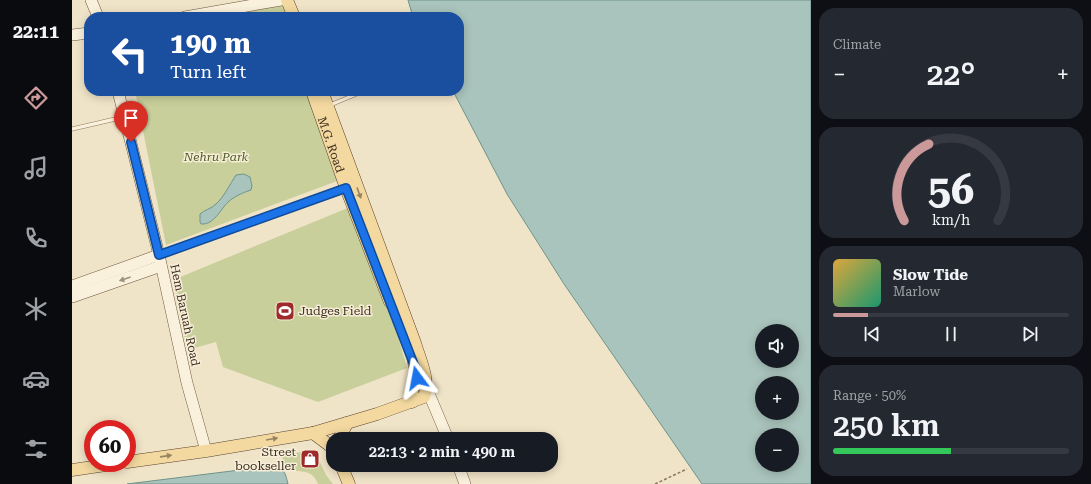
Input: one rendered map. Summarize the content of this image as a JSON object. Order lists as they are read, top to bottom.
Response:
{
  "streets": {
    "main road": ["M.G. Road"],
    "street": ["Hem Baruah Road"]
  },
  "parks": ["Nehru Park"],
  "places": {
    "sports": ["Judges Field"],
    "shop": ["Street bookseller"]
  },
  "page": {
    "tabs": "22:11",
    "tile": [
      "Climate",
      ["Range · 50%", "250 km"]
    ],
    "turn": ["190 m", "Turn left"],
    "heat": ["−", "22°", "+"],
    "song": ["Slow Tide", "Marlow"],
    "map_buttons": ["+", "−"],
    "limit": "60",
    "trip": "22:13 · 2 min · 490 m",
    "gauge": ["56", "km/h"]
  }
}
